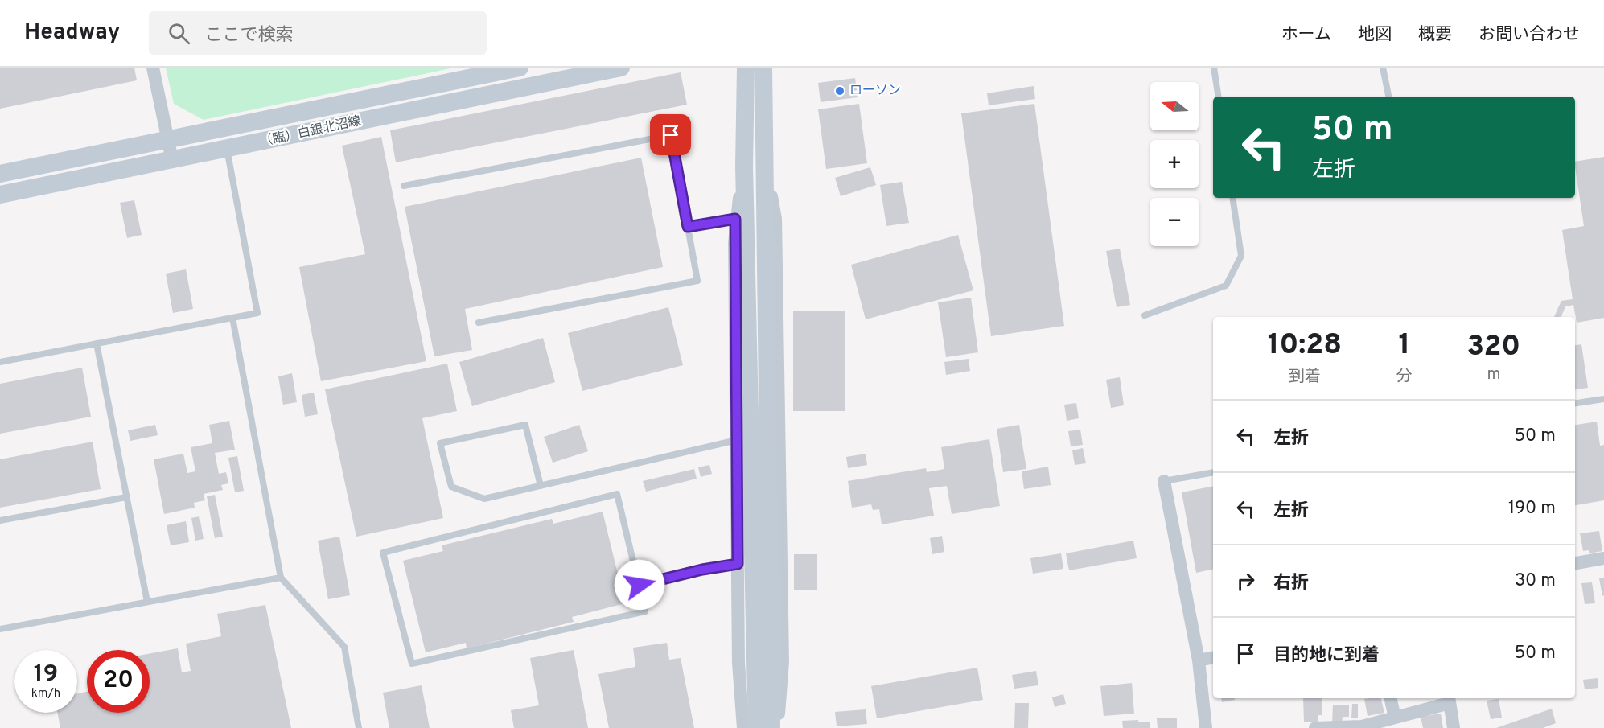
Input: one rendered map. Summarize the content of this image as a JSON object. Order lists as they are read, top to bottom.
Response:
{
  "streets": {
    "street": ["（臨）白銀北沼線"]
  },
  "places": ["ローソン"],
  "north": "left",
  "page": {
    "header": "Headway",
    "search": "ここで検索",
    "nav": [
      "ホーム",
      "地図",
      "概要",
      "お問い合わせ"
    ],
    "map_buttons": ["+", "−"],
    "turn": ["50 m", "左折"],
    "eta": [
      "10:28",
      "到着",
      "1",
      "分",
      "320",
      "m"
    ],
    "list": [
      {
        "name": "左折",
        "value": "50 m"
      },
      {
        "name": "左折",
        "value": "190 m"
      },
      {
        "name": "右折",
        "value": "30 m"
      },
      {
        "name": "目的地に到着",
        "value": "50 m"
      }
    ],
    "speed": "19 km/h",
    "limit": "20"
  }
}
